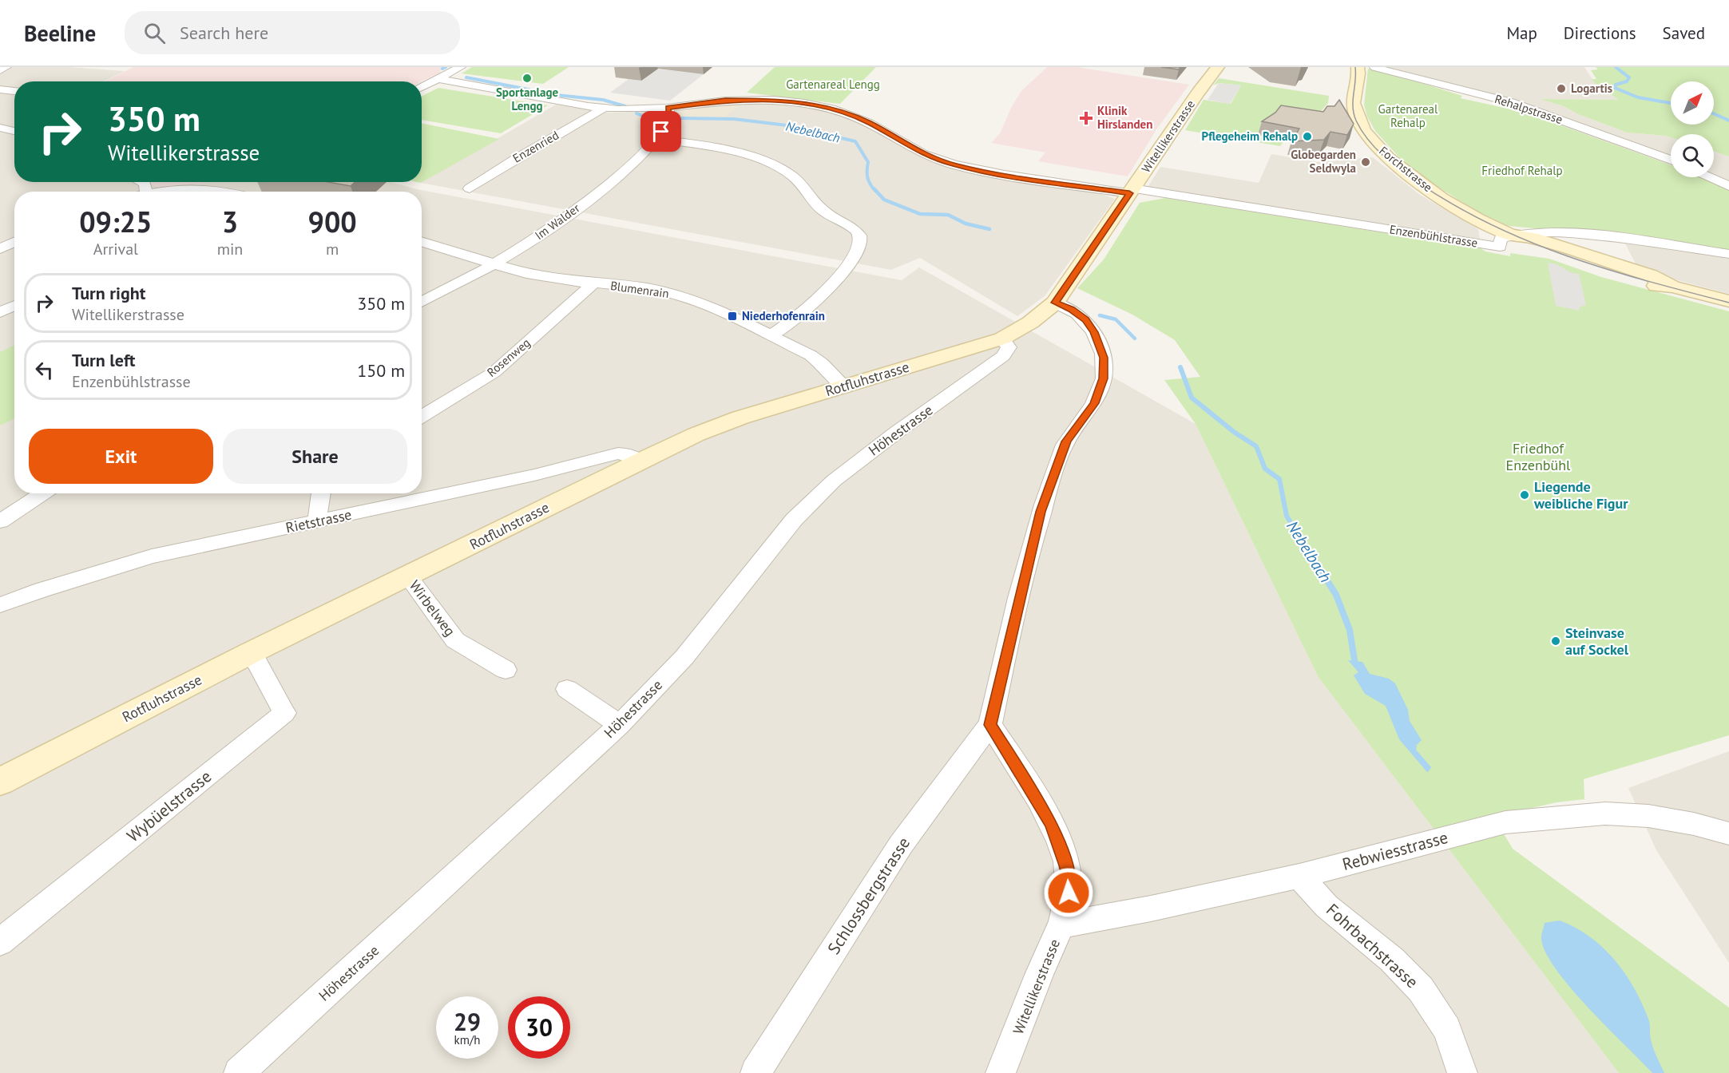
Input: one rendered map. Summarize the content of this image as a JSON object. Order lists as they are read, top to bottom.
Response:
{
  "streets": {
    "main road": ["Witellikerstrasse", "Forchstrasse", "Rotfluhstrasse"],
    "street": [
      "Rehalpstrasse",
      "Enzenried",
      "Im Walder",
      "Enzenbühlstrasse",
      "Blumenrain",
      "Rosenweg",
      "Höhestrasse",
      "Rietstrasse",
      "Wirbelweg",
      "Wybüelstrasse",
      "Rebwiesstrasse",
      "Schlossbergstrasse",
      "Fohrbachstrasse"
    ]
  },
  "crossings": [
    ["Witellikerstrasse", "Enzenbühlstrasse"],
    ["Witellikerstrasse", "Rotfluhstrasse"],
    ["Witellikerstrasse", "Rebwiesstrasse"],
    ["Witellikerstrasse", "Schlossbergstrasse"],
    ["Enzenried", "Enzenbühlstrasse"],
    ["Forchstrasse", "Enzenbühlstrasse"],
    ["Im Walder", "Enzenbühlstrasse"],
    ["Im Walder", "Blumenrain"],
    ["Blumenrain", "Rosenweg"],
    ["Blumenrain", "Rotfluhstrasse"],
    ["Rotfluhstrasse", "Höhestrasse"],
    ["Rotfluhstrasse", "Rietstrasse"],
    ["Rotfluhstrasse", "Wirbelweg"],
    ["Rotfluhstrasse", "Wybüelstrasse"],
    ["Rebwiesstrasse", "Fohrbachstrasse"]
  ],
  "water": ["Nebelbach"],
  "parks": [
    "Gartenareal Lengg",
    "Gartenareal Rehalp",
    "Friedhof Rehalp",
    "Friedhof Enzenbühl"
  ],
  "places": {
    "other": [
      "Sportanlage Lengg",
      "Logartis",
      "Pflegeheim Rehalp",
      "Globegarden Seldwyla",
      "Liegende weibliche Figur",
      "Steinvase auf Sockel"
    ],
    "health": ["Klinik Hirslanden"],
    "transit": ["Niederhofenrain"]
  },
  "north": "top right",
  "page": {
    "header": "Beeline",
    "search": "Search here",
    "nav": ["Map", "Directions", "Saved"],
    "turn": ["350 m", "Witellikerstrasse"],
    "eta": [
      "09:25",
      "Arrival",
      "3",
      "min",
      "900",
      "m"
    ],
    "list": [
      {
        "name": "Turn right",
        "note": "Witellikerstrasse",
        "value": "350 m"
      },
      {
        "name": "Turn left",
        "note": "Enzenbühlstrasse",
        "value": "150 m"
      }
    ],
    "buttons": ["Exit", "Share"],
    "speed": "29 km/h",
    "limit": "30"
  }
}
